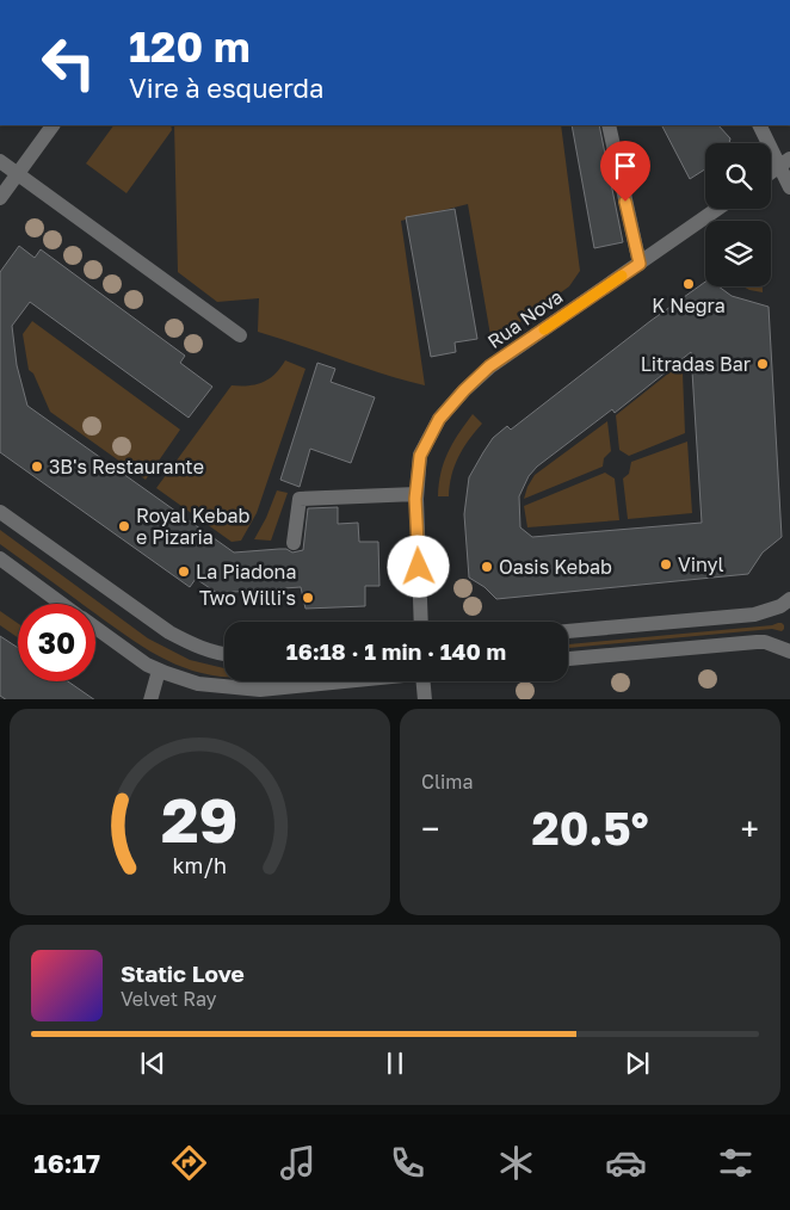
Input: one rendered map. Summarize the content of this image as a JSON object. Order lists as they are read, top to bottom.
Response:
{
  "streets": {
    "street": ["Rua Nova"]
  },
  "places": [
    "K Negra",
    "Litradas Bar",
    "3B's Restaurante",
    "Royal Kebab e Pizaria",
    "Vinyl",
    "Oasis Kebab",
    "La Piadona",
    "Two Willi's"
  ],
  "page": {
    "turn": ["120 m", "Vire à esquerda"],
    "limit": "30",
    "trip": "16:18 · 1 min · 140 m",
    "tile": "Clima",
    "heat": ["−", "20.5°", "+"],
    "song": ["Static Love", "Velvet Ray"],
    "tabs": "16:17",
    "gauge": ["29", "km/h"]
  }
}
